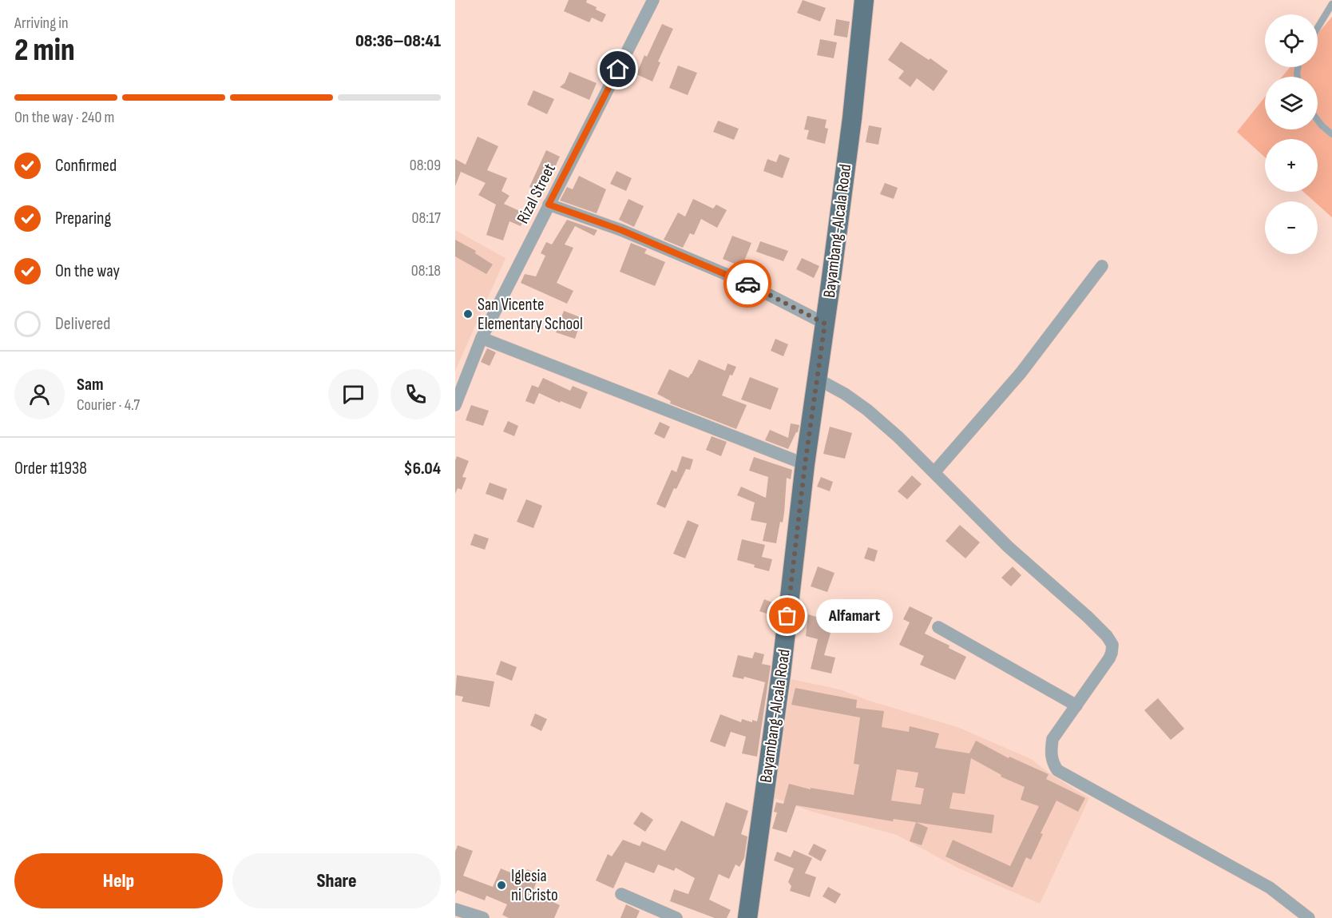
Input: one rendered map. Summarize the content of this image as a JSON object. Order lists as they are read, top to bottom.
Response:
{
  "streets": {
    "main road": ["Bayambang-Alcala Road"],
    "street": ["Rizal Street"]
  },
  "places": ["San Vicente Elementary School", "Alfamart", "Iglesia ni Cristo"],
  "page": {
    "heading": ["2 min", "Arriving in", "08:36–08:41"],
    "panel": [
      "Sam",
      "Courier · 4.7",
      "Order #1938",
      "$6.04"
    ],
    "map_buttons": ["+", "−"],
    "bar": "On the way · 240 m",
    "list": [
      ["Confirmed", "08:09"],
      ["Preparing", "08:17"],
      ["On the way", "08:18"],
      "Delivered"
    ],
    "bubble": "Alfamart",
    "buttons": ["Help", "Share"]
  }
}
